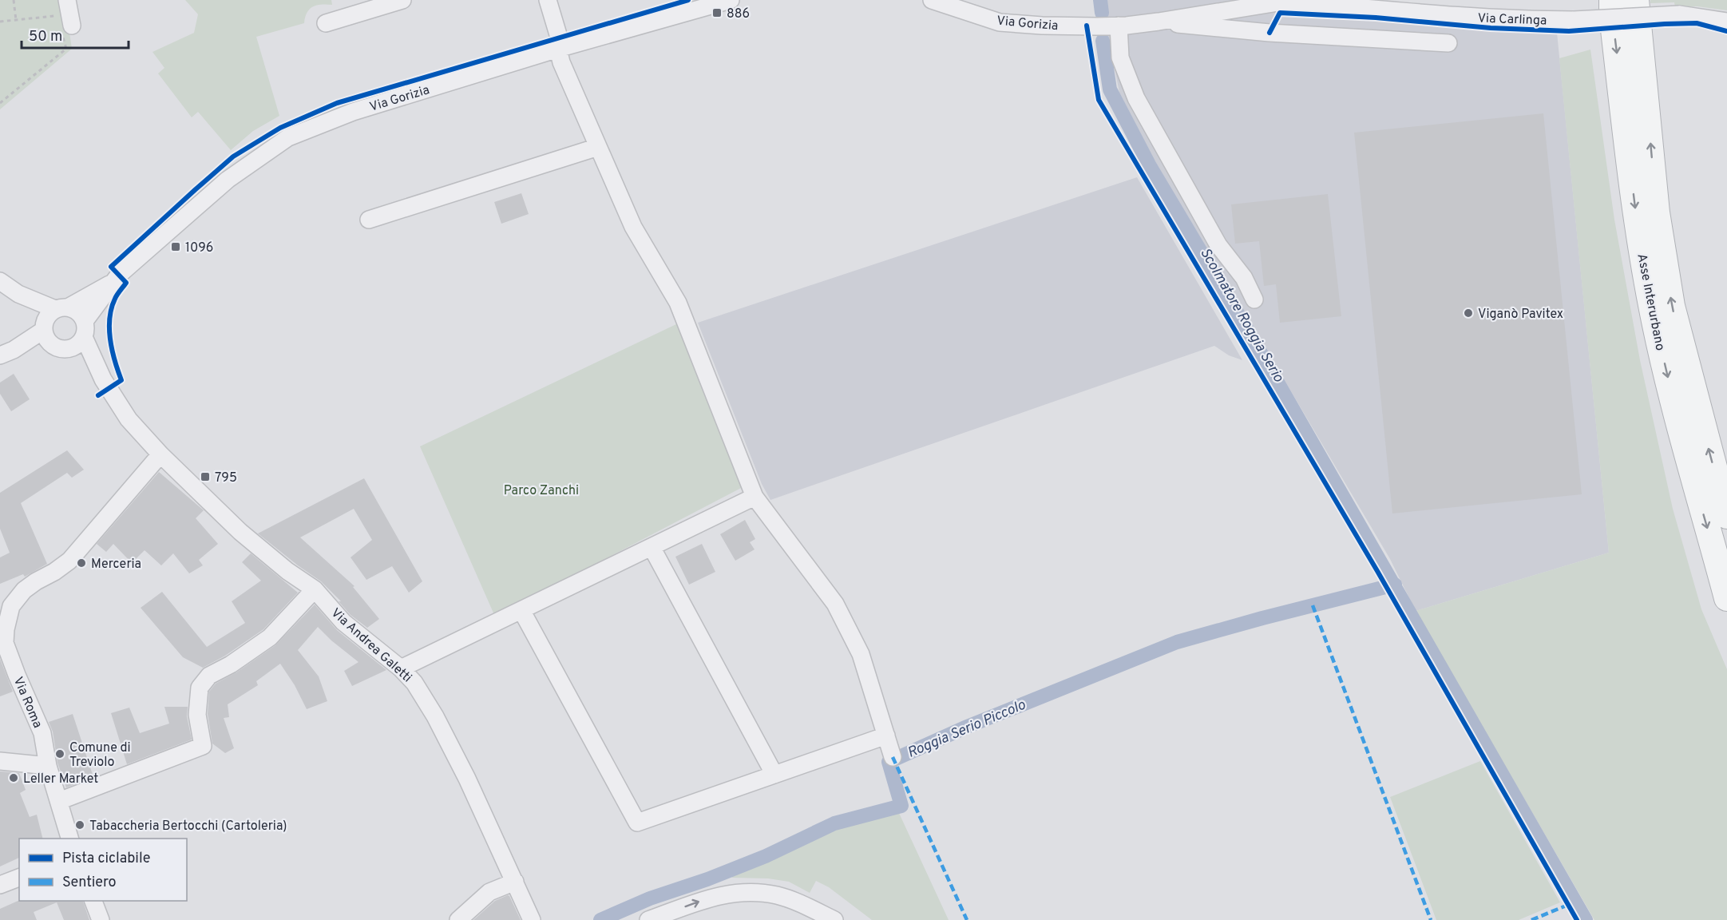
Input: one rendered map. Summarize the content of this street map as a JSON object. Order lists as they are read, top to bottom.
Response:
{
  "streets": {
    "highway": ["Asse Interurbano"],
    "street": [
      "Via Carlinga",
      "Via Gorizia",
      "Via Andrea Galetti",
      "Via Roma"
    ]
  },
  "crossings": [
    ["Via Carlinga", "Via Gorizia"],
    ["Via Gorizia", "Via Andrea Galetti"],
    ["Via Andrea Galetti", "Via Roma"]
  ],
  "water": ["Scolmatore Roggia Serio", "Roggia Serio Piccolo"],
  "parks": ["Parco Zanchi"],
  "places": {
    "transit": ["886", "1096", "795"],
    "other": [
      "Viganò Pavitex",
      "Merceria",
      "Comune di Treviolo",
      "Leller Market",
      "Tabaccheria Bertocchi (Cartoleria)"
    ]
  },
  "legend": ["Pista ciclabile", "Sentiero"],
  "scale_bar": "50 m"
}
